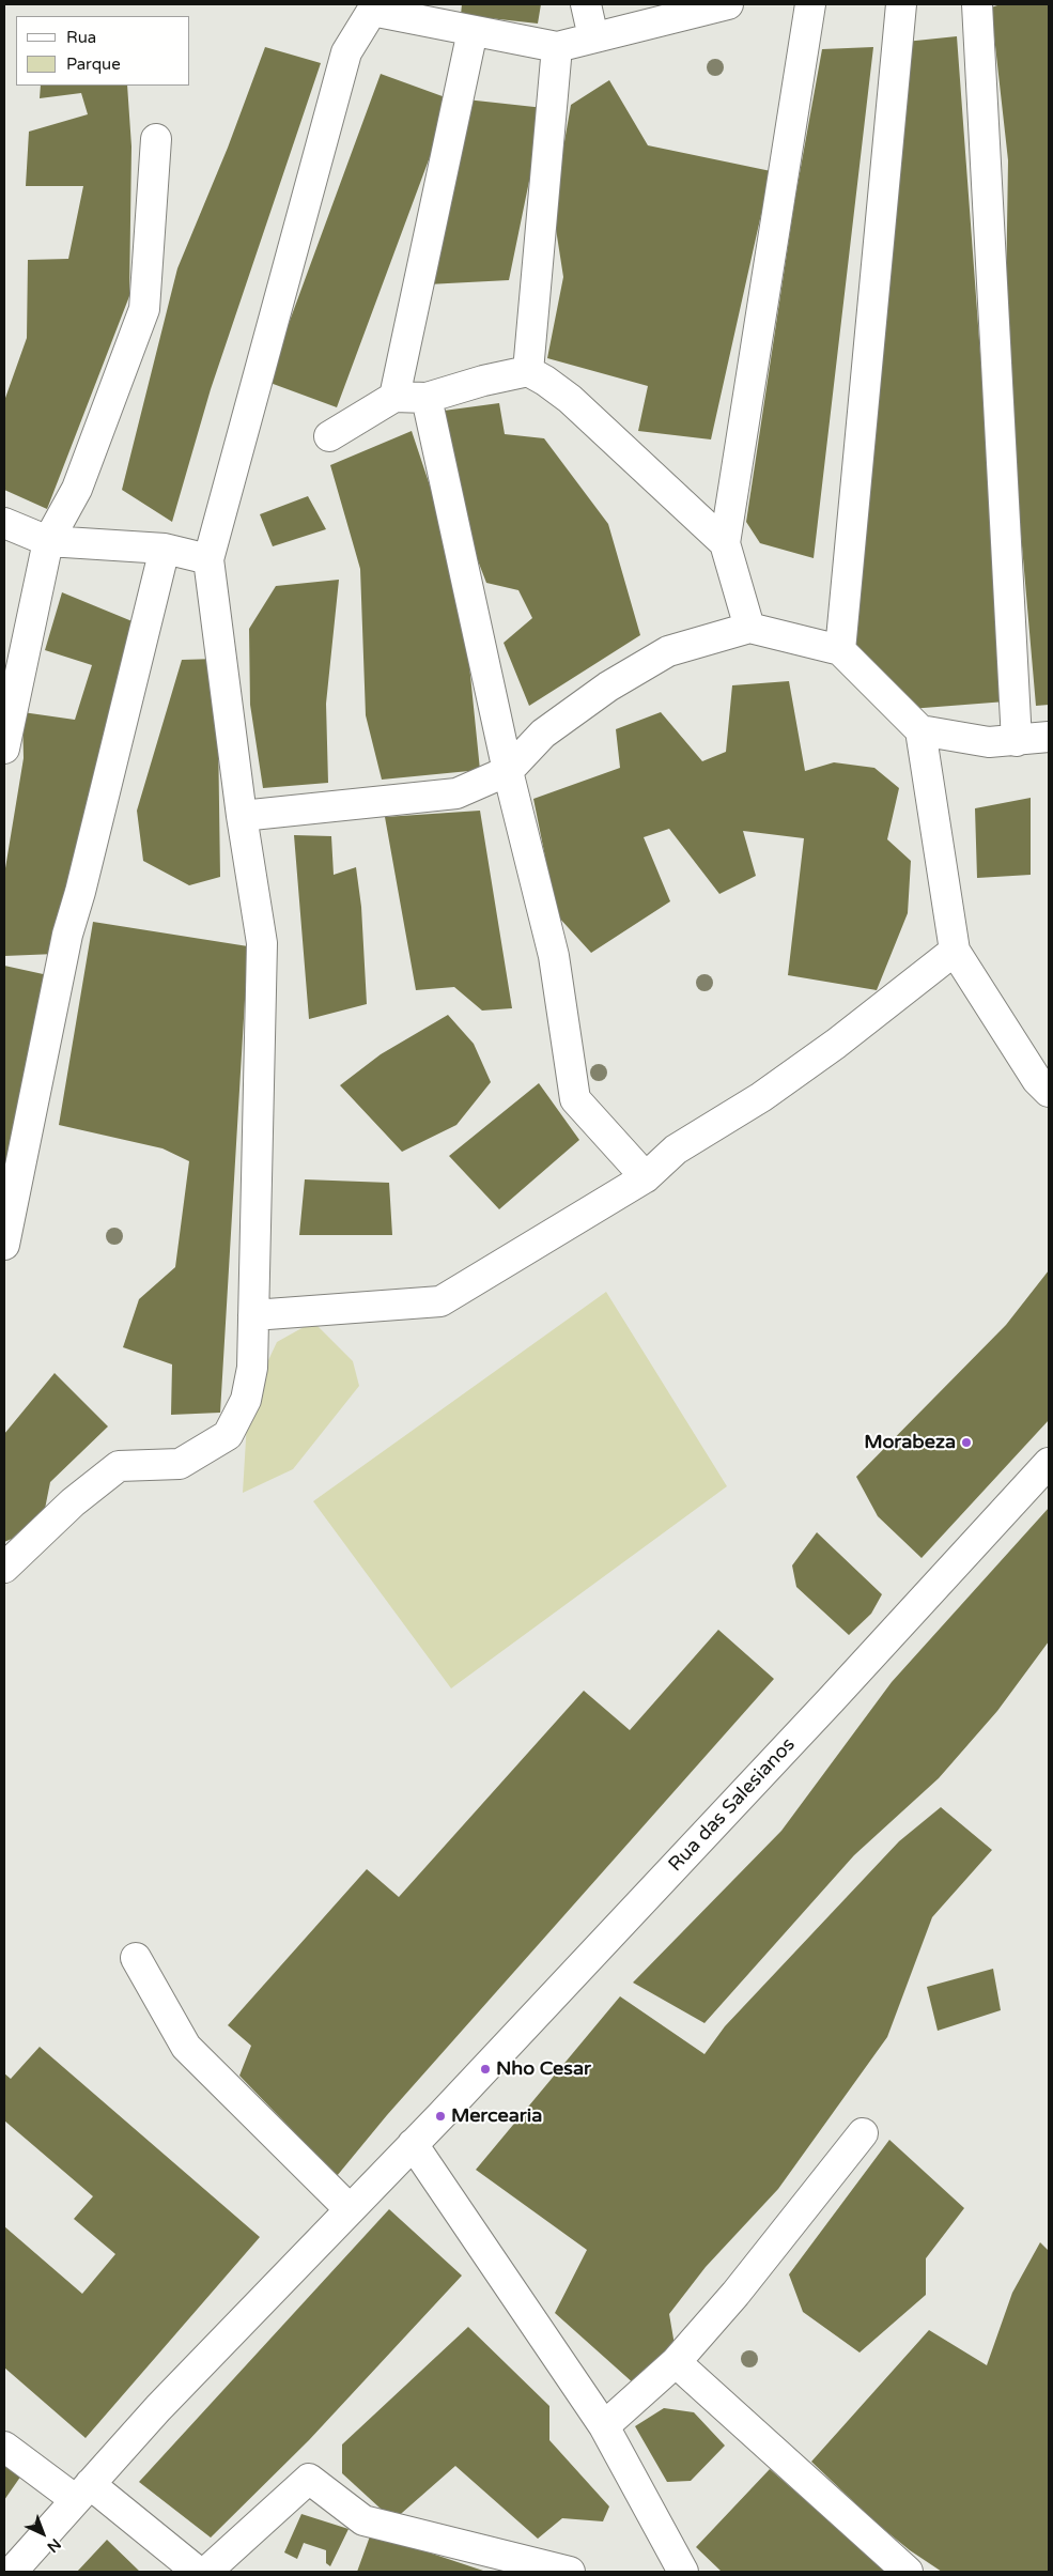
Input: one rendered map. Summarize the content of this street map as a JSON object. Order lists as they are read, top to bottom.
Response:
{
  "streets": {
    "street": ["Rua das Salesianos"]
  },
  "places": ["Morabeza", "Nho Cesar", "Mercearia"],
  "legend": ["Rua", "Parque"],
  "north": "bottom right"
}
